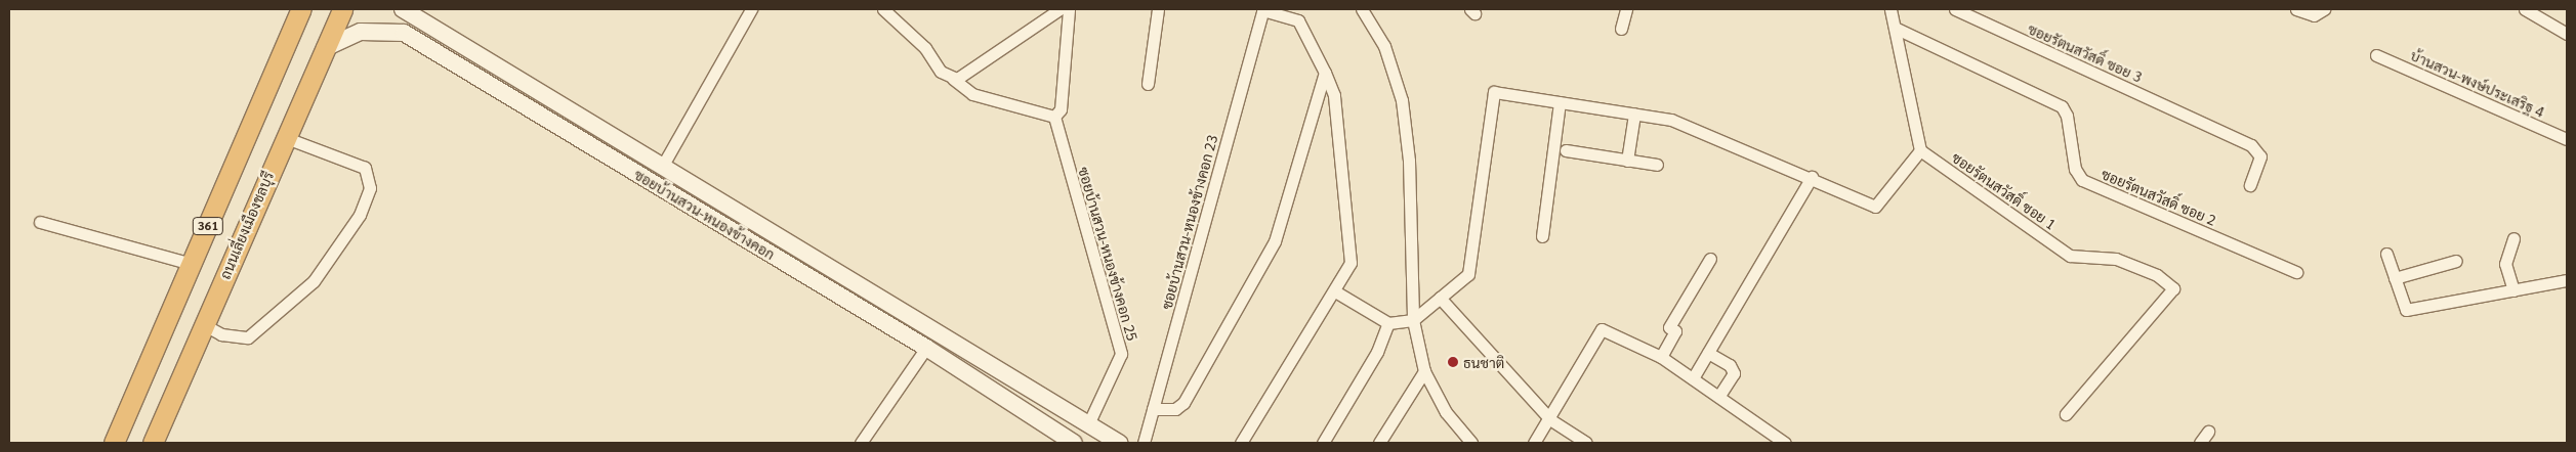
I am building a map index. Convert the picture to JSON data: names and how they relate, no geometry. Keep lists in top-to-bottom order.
{
  "streets": {
    "highway": ["ถนนเลี่ยงเมืองชลบุรี", "361"],
    "main road": ["ซอยบ้านสวน-หนองข้างคอก"],
    "street": [
      "ซอยรัตนสวัสดิ์ ซอย 3",
      "บ้านสวน-พงษ์ประเสริฐ 4",
      "ซอยรัตนสวัสดิ์ ซอย 1",
      "ซอยรัตนสวัสดิ์ ซอย 2",
      "ซอยบ้านสวน-หนองข้างคอก 23",
      "ซอยบ้านสวน-หนองข้างคอก 25"
    ]
  },
  "crossings": [
    ["ซอยบ้านสวน-หนองข้างคอก", "ถนนเลี่ยงเมืองชลบุรี"],
    ["ซอยบ้านสวน-หนองข้างคอก", "ซอยบ้านสวน-หนองข้างคอก 25"]
  ],
  "places": ["ธนชาติ"]
}
